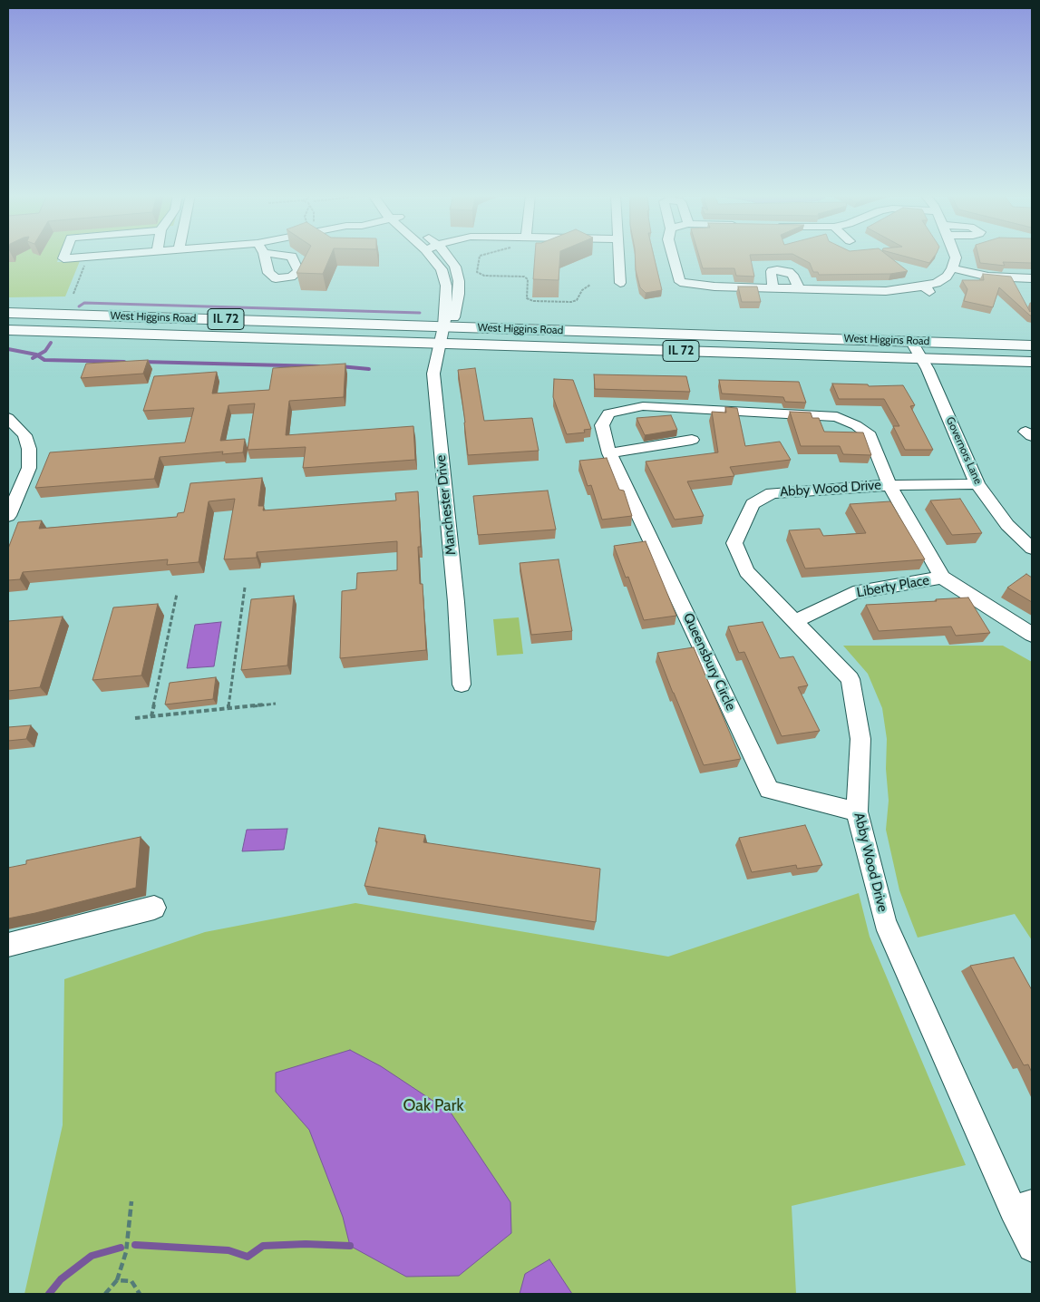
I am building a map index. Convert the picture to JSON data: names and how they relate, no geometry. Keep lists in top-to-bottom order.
{
  "streets": {
    "main road": ["West Higgins Road", "IL 72"],
    "street": [
      "Governors Lane",
      "Abby Wood Drive",
      "Manchester Drive",
      "Liberty Place",
      "Queensbury Circle"
    ]
  },
  "crossings": [
    ["West Higgins Road", "Governors Lane"],
    ["West Higgins Road", "Manchester Drive"],
    ["Governors Lane", "Abby Wood Drive"],
    ["Abby Wood Drive", "Liberty Place"],
    ["Abby Wood Drive", "Queensbury Circle"],
    ["Liberty Place", "Queensbury Circle"]
  ],
  "parks": ["Oak Park"]
}
